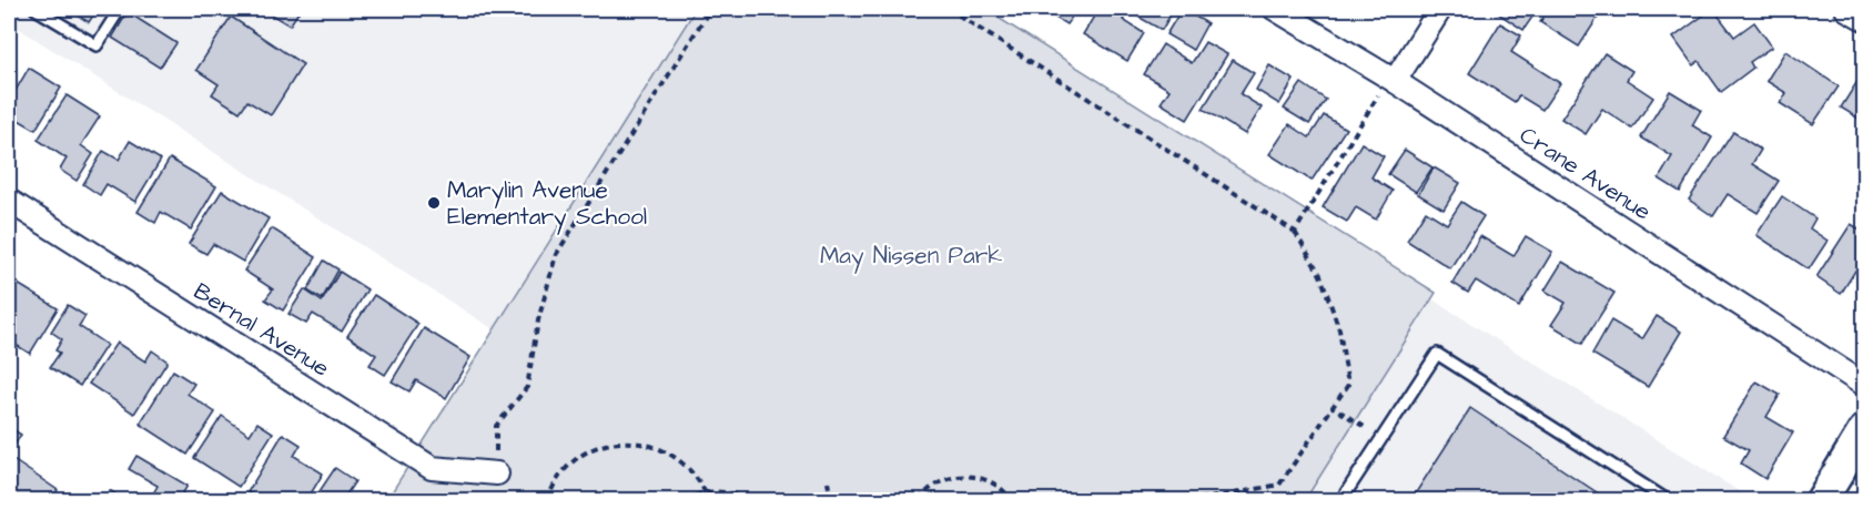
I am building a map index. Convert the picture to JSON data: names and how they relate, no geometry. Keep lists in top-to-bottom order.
{
  "streets": {
    "street": ["Crane Avenue", "Bernal Avenue"]
  },
  "parks": ["May Nissen Park"],
  "places": ["Marylin Avenue Elementary School"]
}
